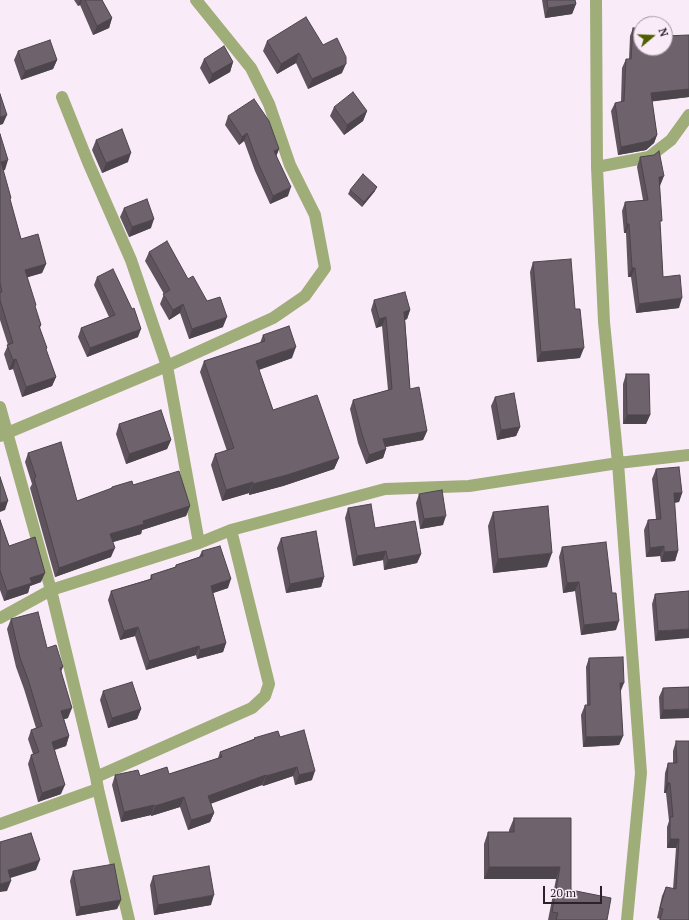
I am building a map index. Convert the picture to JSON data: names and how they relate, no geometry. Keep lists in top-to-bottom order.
{
  "scale_bar": "20 m",
  "north": "right"
}
